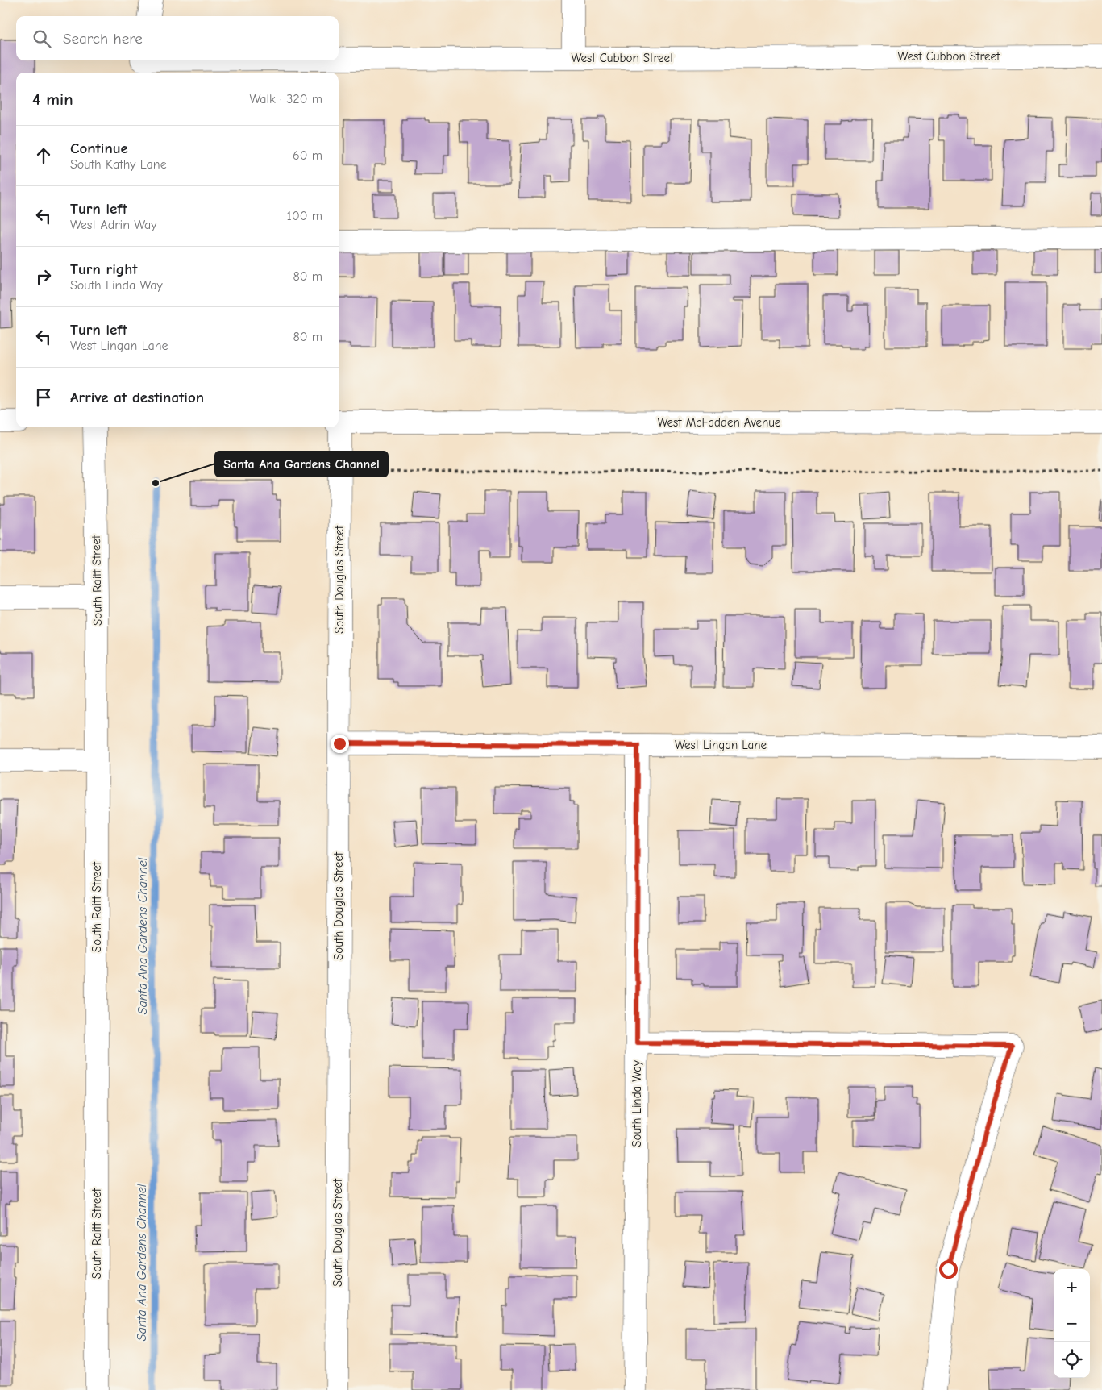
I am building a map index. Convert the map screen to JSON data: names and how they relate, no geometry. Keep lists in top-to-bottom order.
{
  "streets": {
    "street": [
      "West Cubbon Street",
      "West McFadden Avenue",
      "South Douglas Street",
      "South Raitt Street",
      "West Lingan Lane",
      "South Linda Way"
    ]
  },
  "crossings": [
    ["South Douglas Street", "West Lingan Lane"],
    ["West Lingan Lane", "South Linda Way"]
  ],
  "water": ["Santa Ana Gardens Channel"],
  "places": ["Santa Ana Gardens Channel"],
  "page": {
    "search": "Search here",
    "heading": ["4 min", "Walk · 320 m"],
    "list": [
      ["Continue", "South Kathy Lane", "60 m"],
      ["Turn left", "West Adrin Way", "100 m"],
      ["Turn right", "South Linda Way", "80 m"],
      ["Turn left", "West Lingan Lane", "80 m"],
      "Arrive at destination"
    ],
    "map_buttons": ["+", "−"]
  }
}
